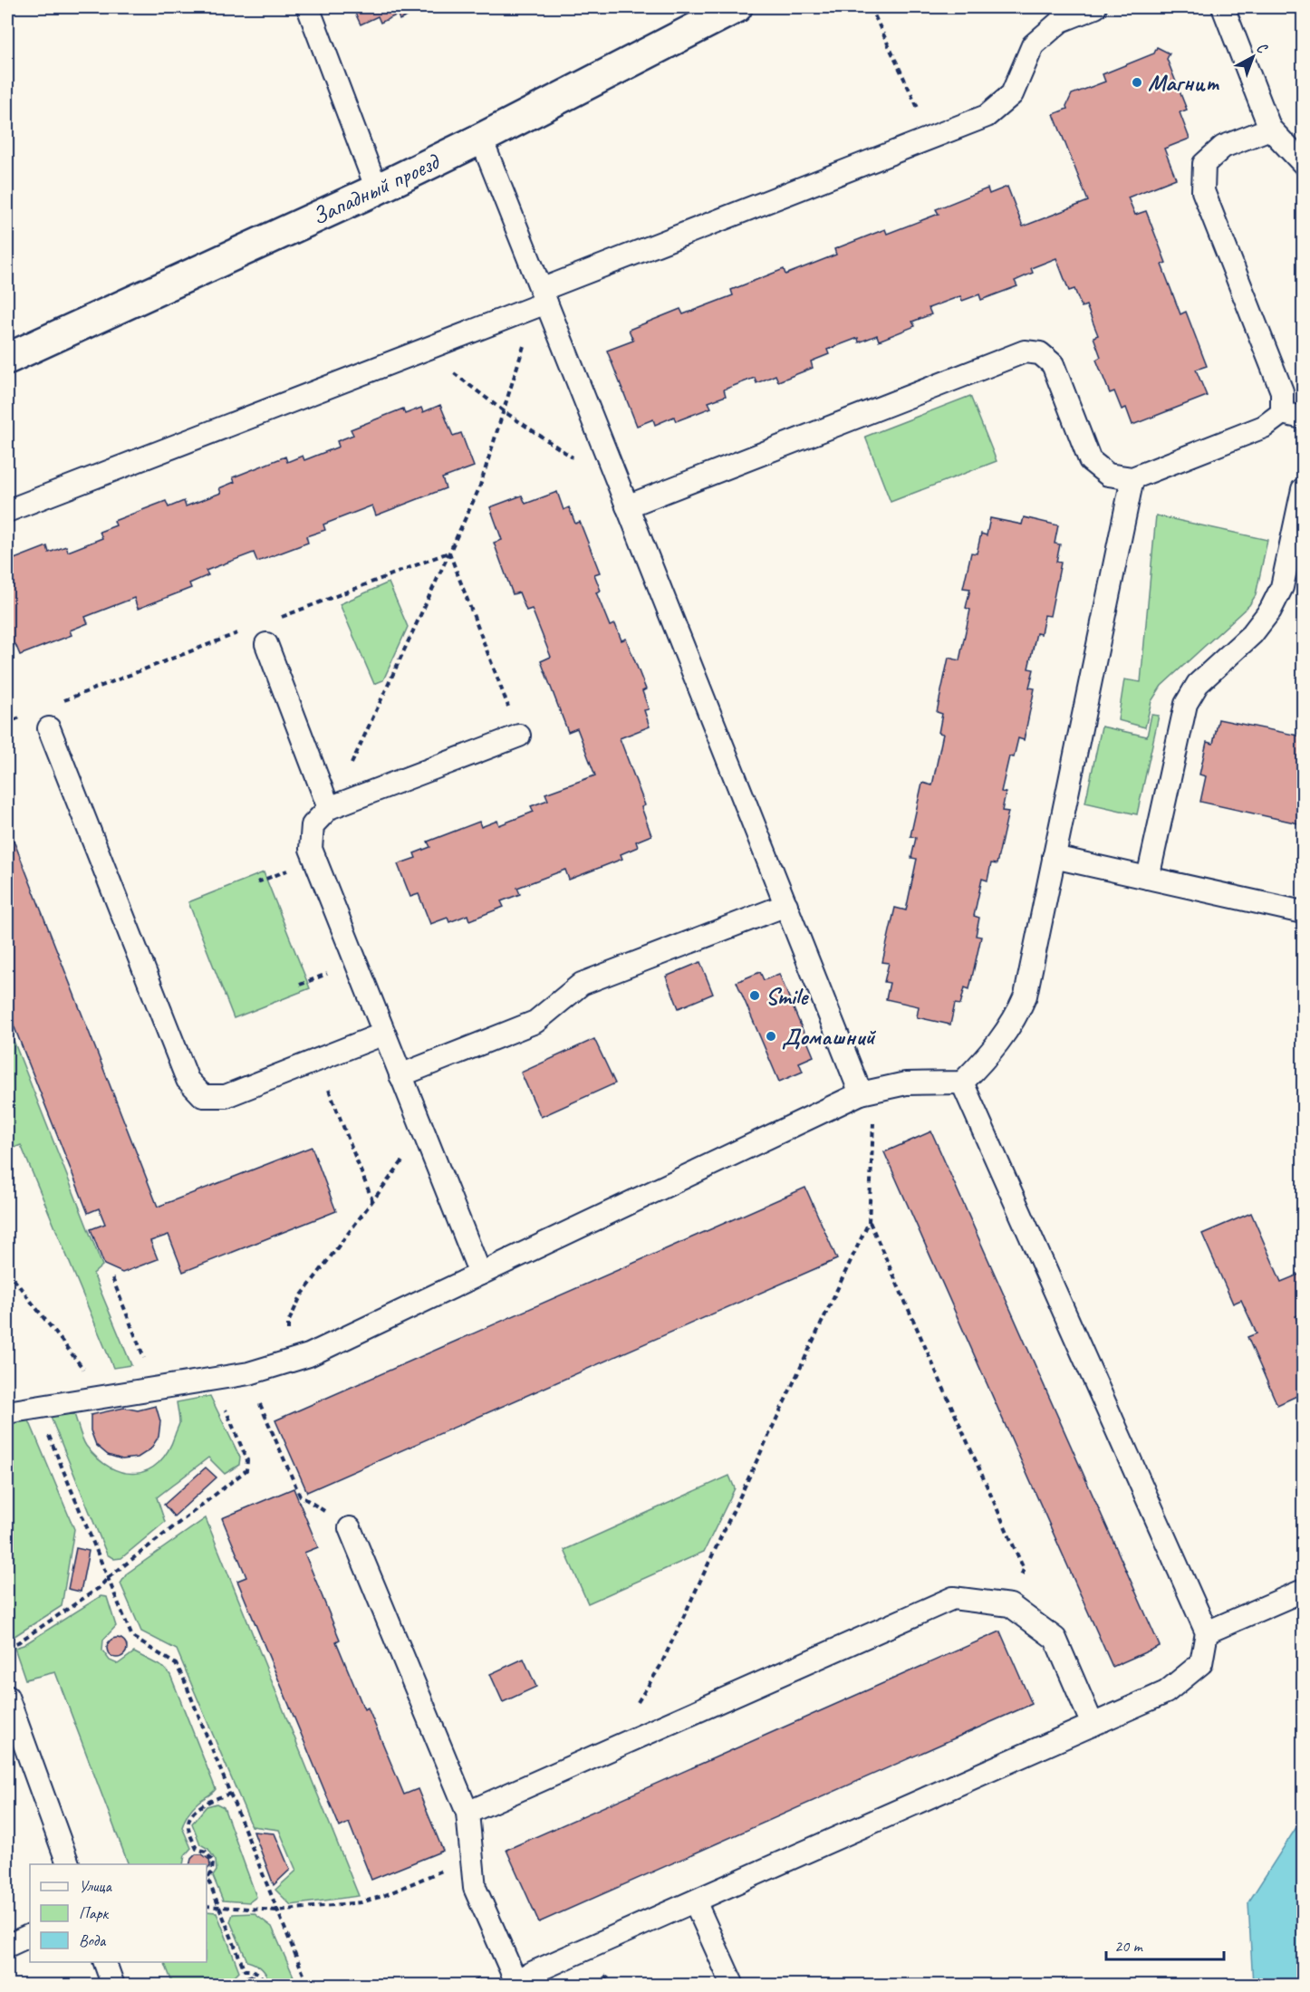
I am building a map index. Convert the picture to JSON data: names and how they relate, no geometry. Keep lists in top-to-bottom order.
{
  "streets": {
    "street": ["Западный проезд"]
  },
  "places": ["Магнит", "Smile", "Домашний"],
  "legend": ["Улица", "Парк", "Вода"],
  "scale_bar": "20 m",
  "north": "top right"
}
